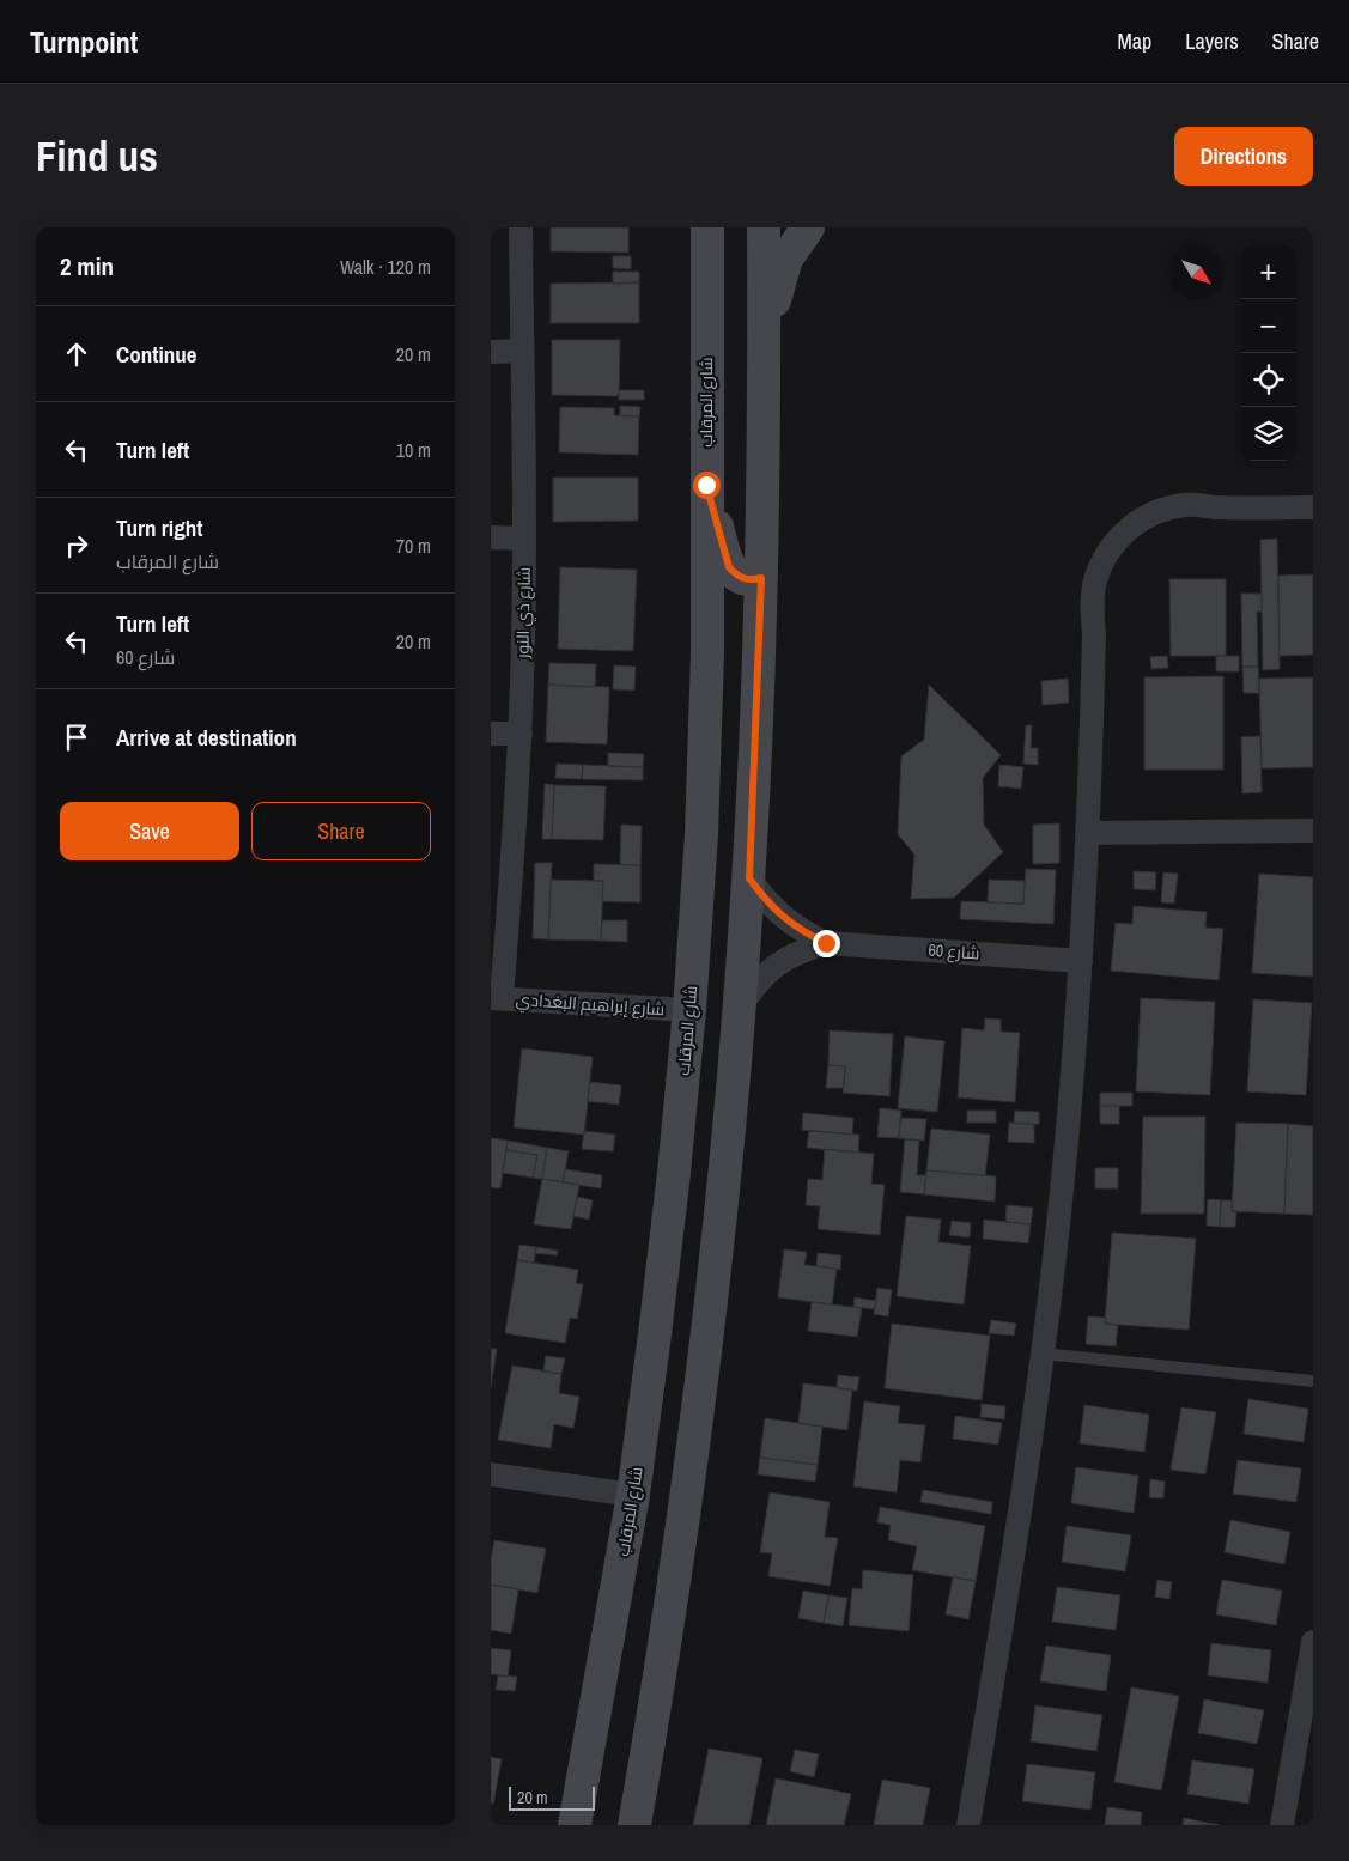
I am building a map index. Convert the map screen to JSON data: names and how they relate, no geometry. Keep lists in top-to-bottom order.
{
  "streets": {
    "main road": ["شارع المرقاب"],
    "street": ["شارع ذي النور", "شارع 60", "شارع إبراهيم البغدادي"]
  },
  "crossings": [
    ["شارع المرقاب", "شارع إبراهيم البغدادي"],
    ["شارع ذي النور", "شارع إبراهيم البغدادي"]
  ],
  "scale_bar": "20 m",
  "north": "bottom right",
  "page": {
    "header": "Turnpoint",
    "nav": ["Map", "Layers", "Share"],
    "buttons": [
      "Directions",
      ["Save", "Share"]
    ],
    "title": "Find us",
    "heading": ["2 min", "Walk · 120 m"],
    "map_buttons": ["+", "−"],
    "list": [
      ["Continue", "20 m"],
      ["Turn left", "10 m"],
      ["Turn right", "شارع المرقاب", "70 m"],
      ["Turn left", "شارع 60", "20 m"],
      "Arrive at destination"
    ],
    "scale": "20 m"
  }
}
